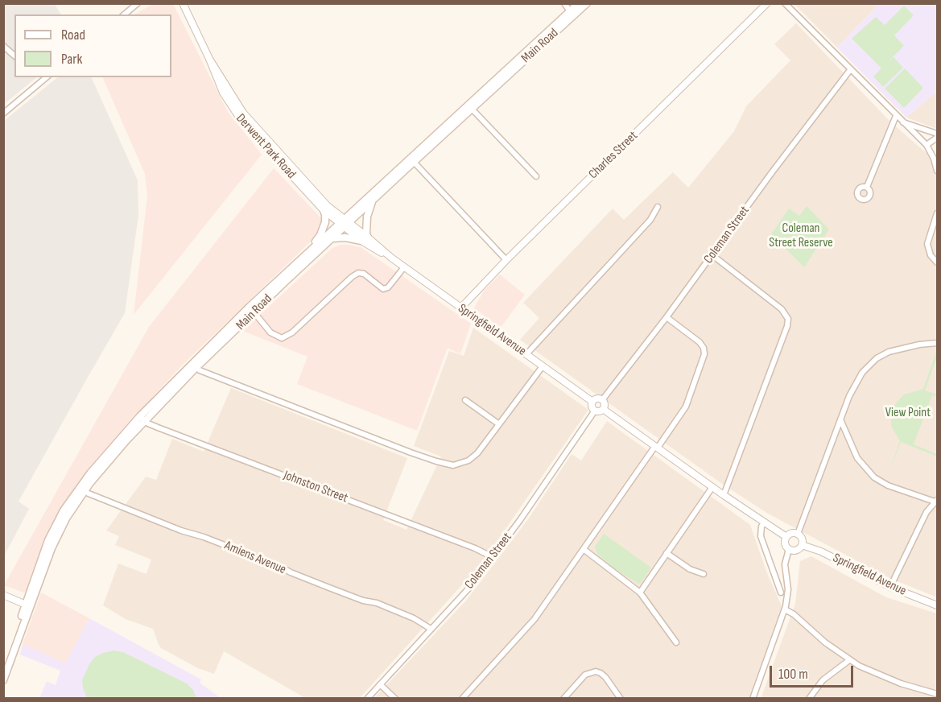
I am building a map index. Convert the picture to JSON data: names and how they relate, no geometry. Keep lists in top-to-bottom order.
{
  "streets": {
    "main road": ["Main Road"],
    "street": [
      "Derwent Park Road",
      "Charles Street",
      "Coleman Street",
      "Springfield Avenue",
      "Johnston Street",
      "Amiens Avenue"
    ]
  },
  "crossings": [
    ["Main Road", "Derwent Park Road"],
    ["Main Road", "Springfield Avenue"],
    ["Main Road", "Johnston Street"],
    ["Main Road", "Amiens Avenue"],
    ["Derwent Park Road", "Springfield Avenue"],
    ["Charles Street", "Springfield Avenue"],
    ["Coleman Street", "Springfield Avenue"],
    ["Coleman Street", "Johnston Street"],
    ["Coleman Street", "Amiens Avenue"]
  ],
  "parks": ["Coleman Street Reserve", "View Point"],
  "legend": ["Road", "Park"],
  "scale_bar": "100 m"
}
